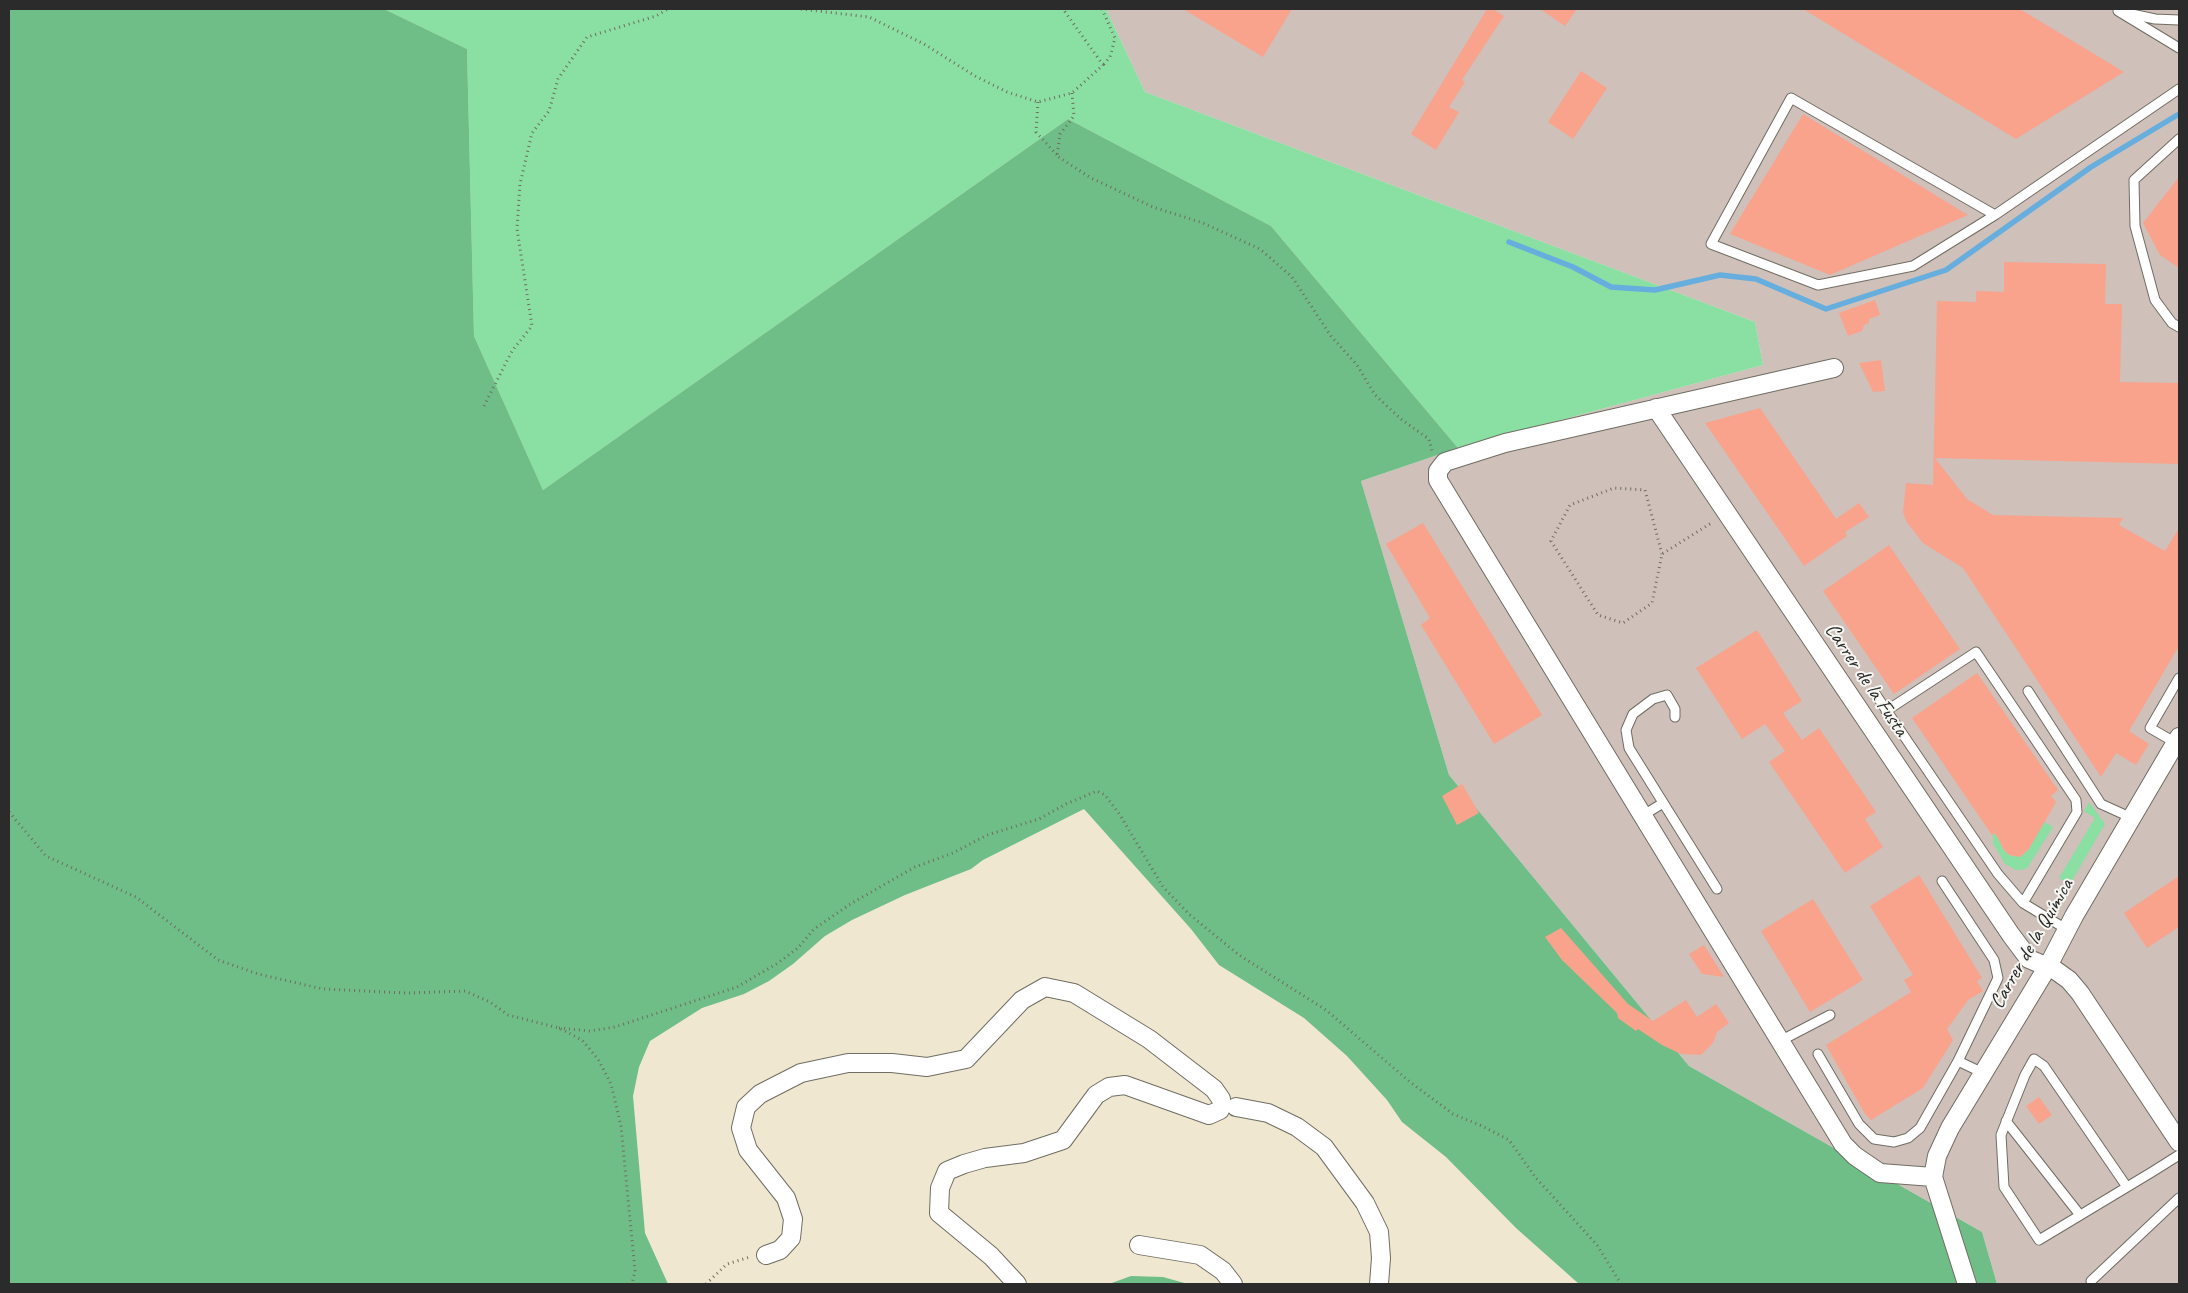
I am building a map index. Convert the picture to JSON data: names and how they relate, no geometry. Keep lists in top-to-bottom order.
{
  "streets": {
    "street": ["Carrer de la Fusta", "Carrer de la Química"]
  },
  "crossings": [
    ["Carrer de la Fusta", "Carrer de la Química"]
  ]
}
